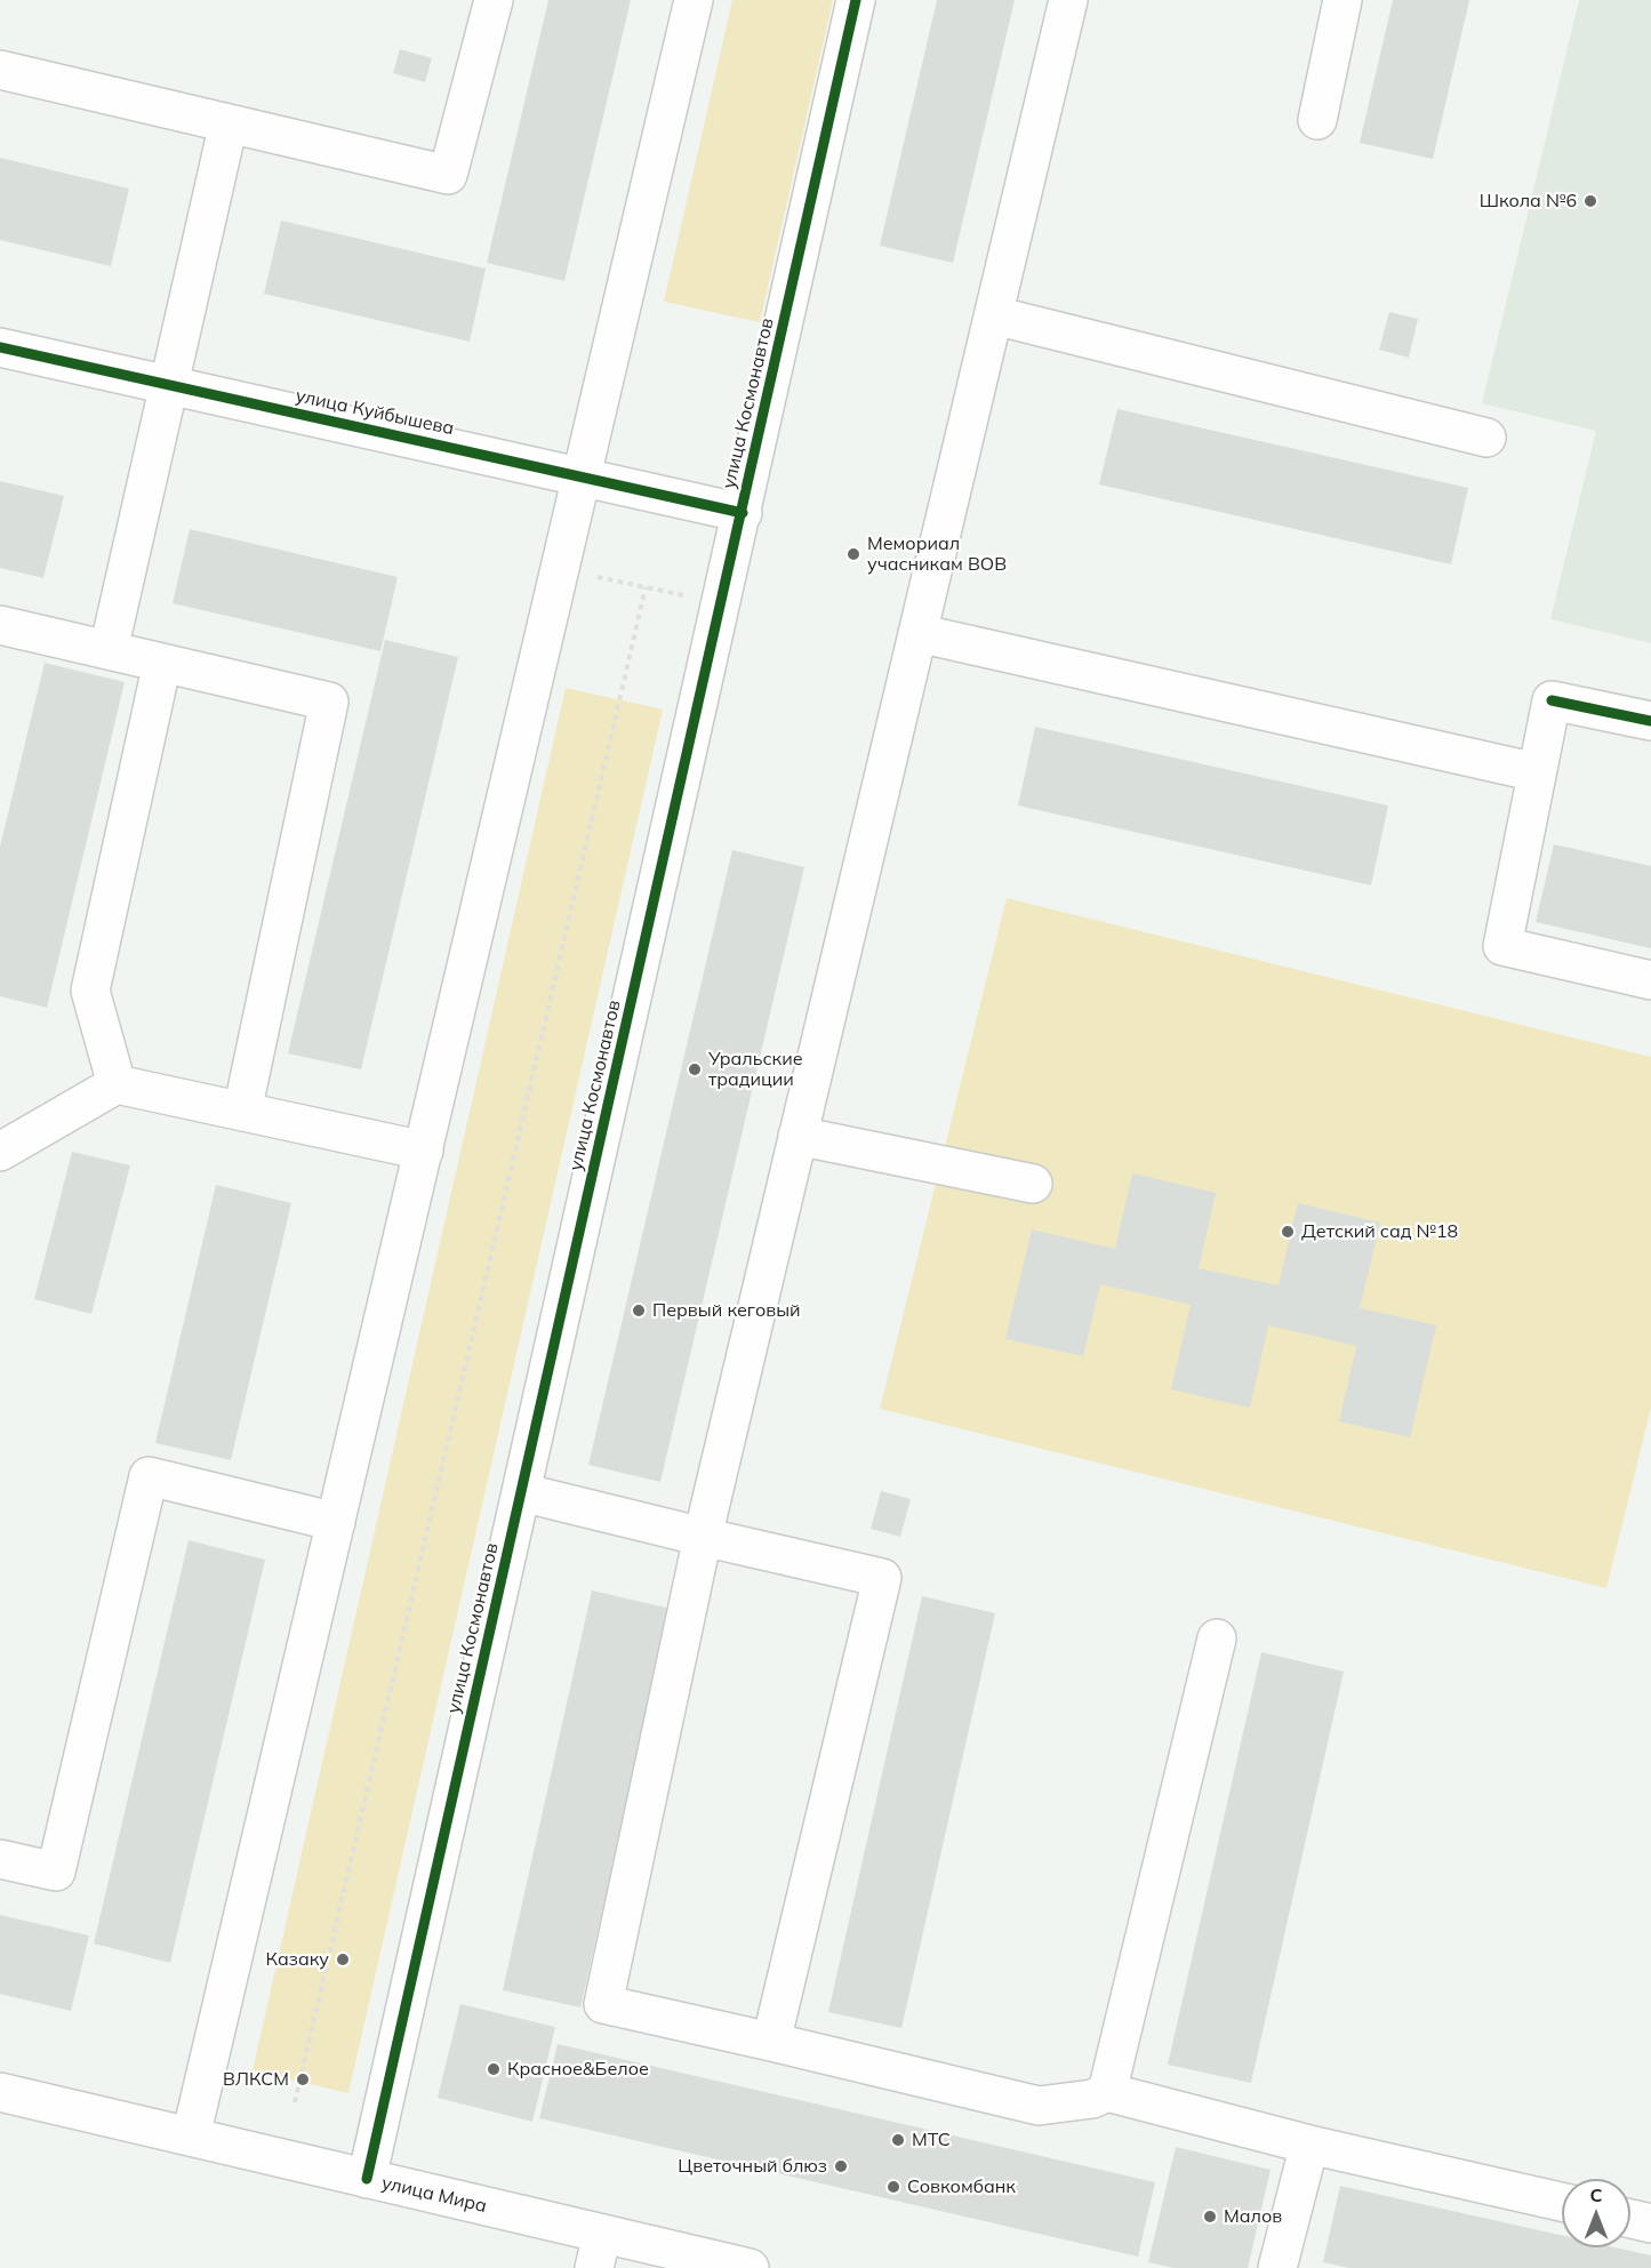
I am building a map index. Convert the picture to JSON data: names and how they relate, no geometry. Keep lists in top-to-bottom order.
{
  "streets": {
    "street": ["улица Космонавтов", "улица Куйбышева", "улица Мира"]
  },
  "crossings": [
    ["улица Космонавтов", "улица Куйбышева"],
    ["улица Космонавтов", "улица Мира"]
  ],
  "places": [
    "Школа №6",
    "Мемориал учасникам ВОВ",
    "Уральские традиции",
    "Детский сад №18",
    "Первый кеговый",
    "Казаку",
    "Красное&Белое",
    "ВЛКСМ",
    "МТС",
    "Цветочный блюз",
    "Совкомбанк",
    "Малов"
  ],
  "north": "top"
}
